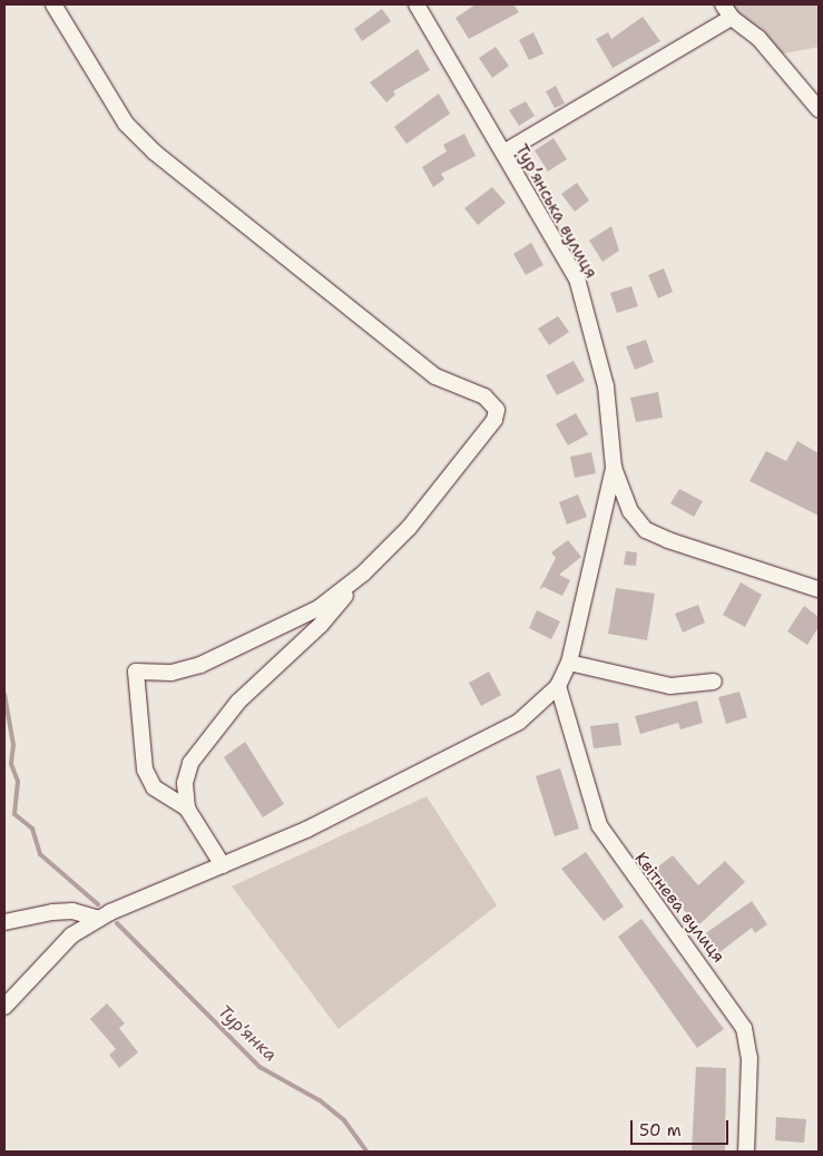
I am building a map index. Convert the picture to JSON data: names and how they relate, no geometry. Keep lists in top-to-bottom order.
{
  "streets": {
    "street": ["Турʼянська вулиця", "Квітнева вулиця"]
  },
  "water": ["Тур'янка"],
  "scale_bar": "50 m"
}
